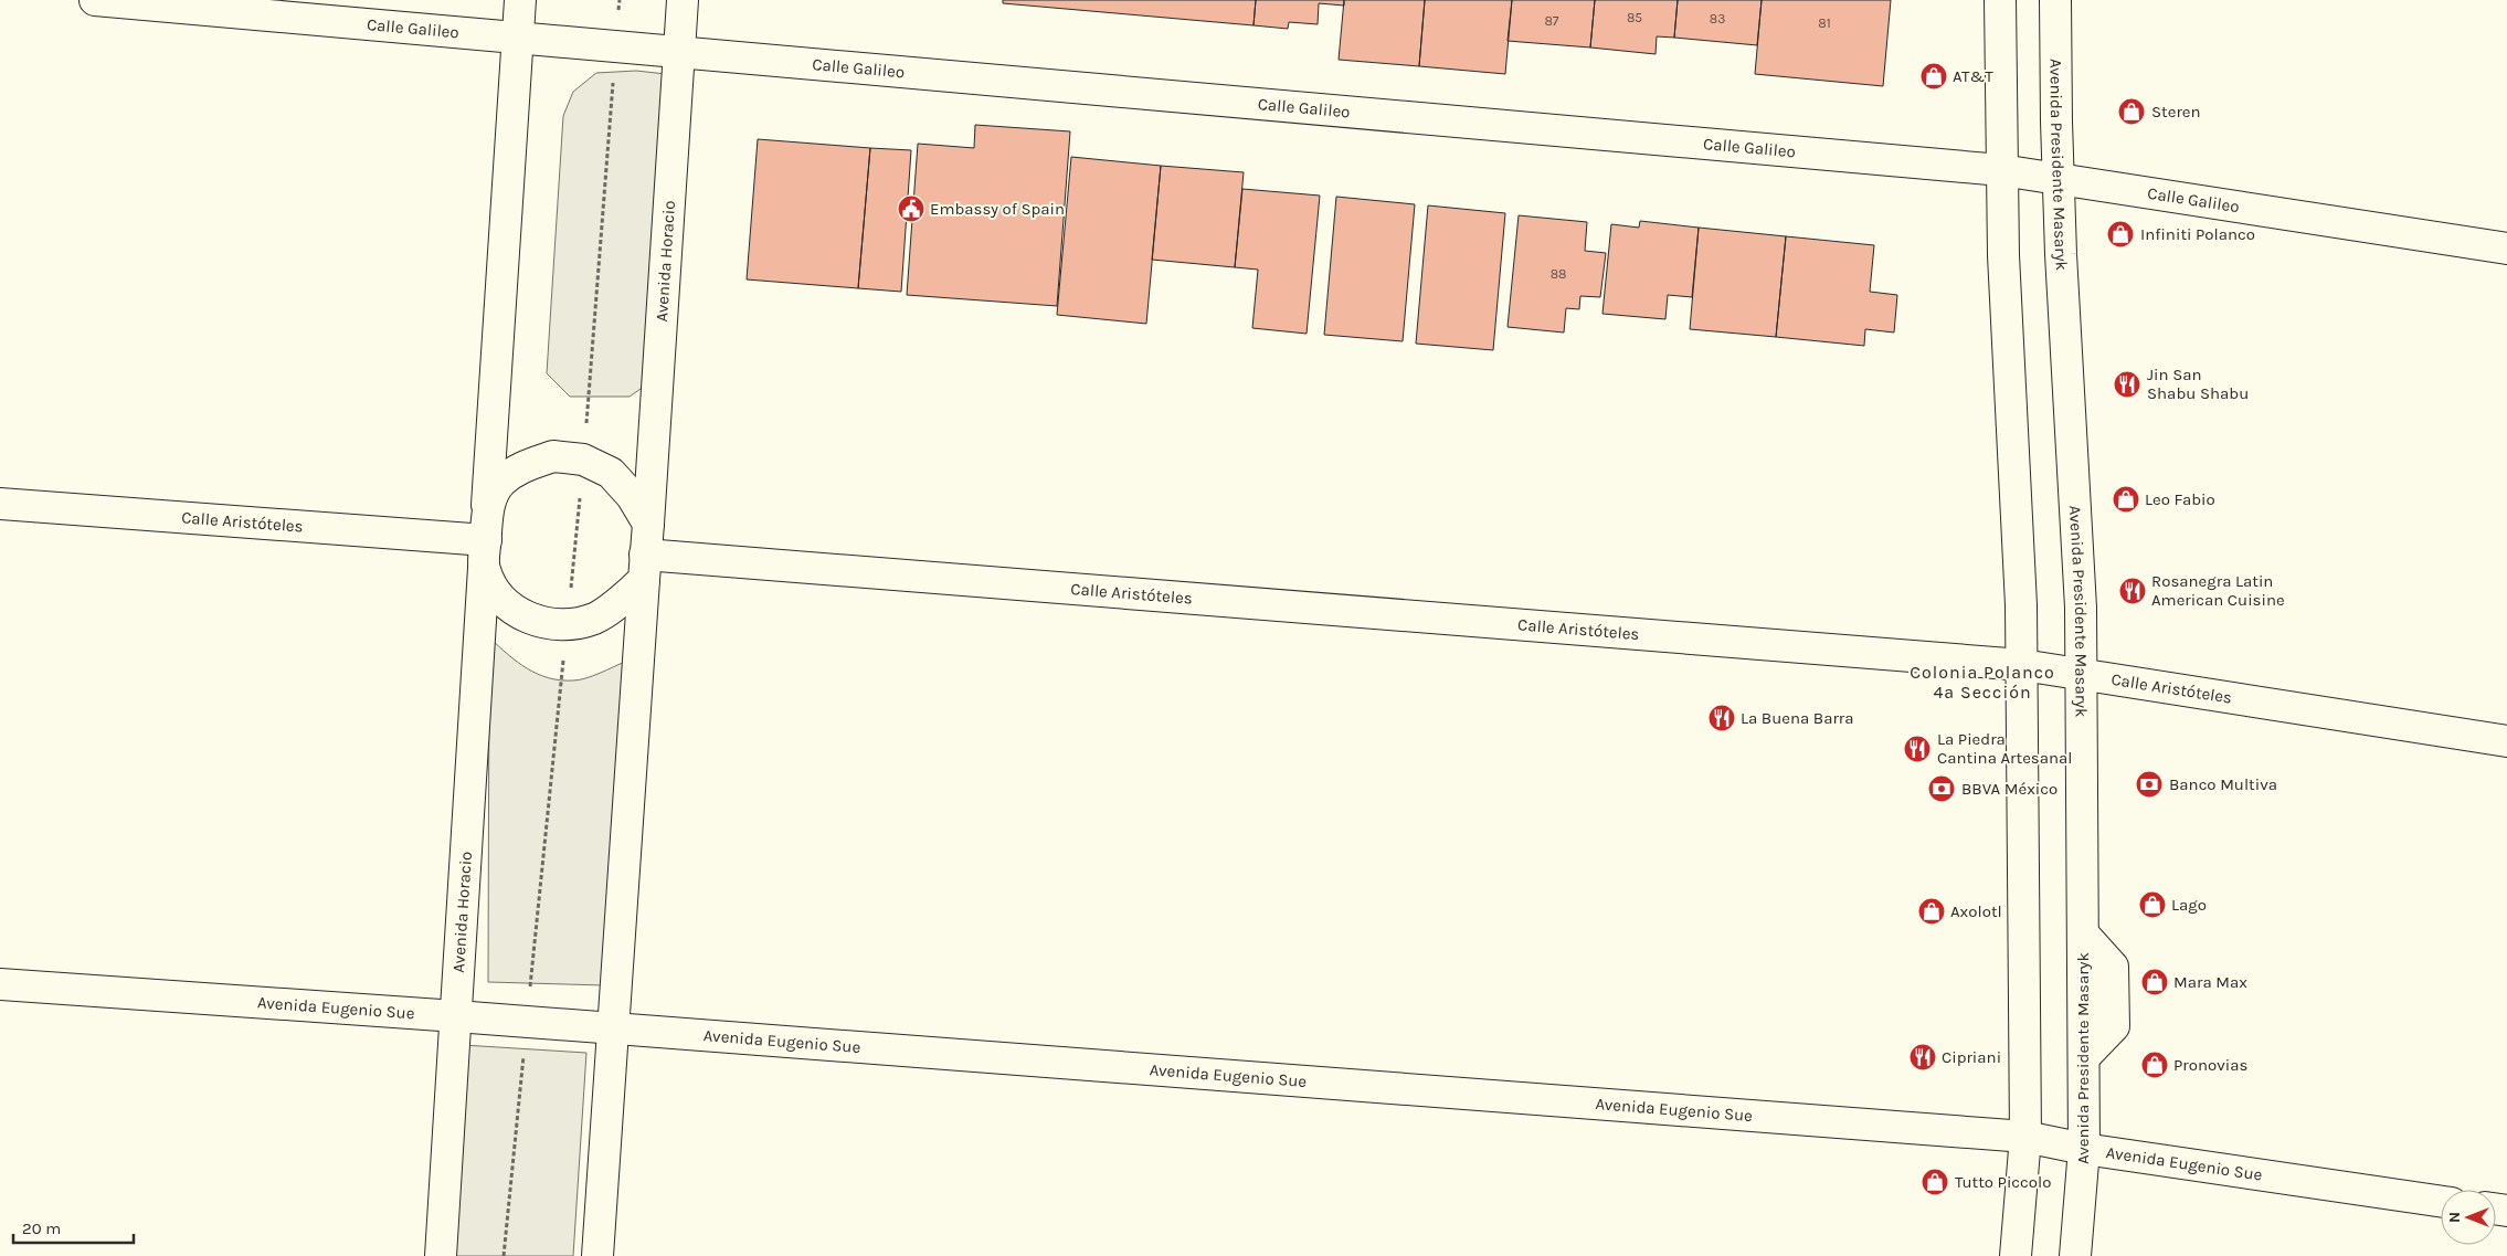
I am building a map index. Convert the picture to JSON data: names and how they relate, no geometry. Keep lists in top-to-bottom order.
{
  "streets": {
    "street": [
      "Calle Galileo",
      "Avenida Presidente Masaryk",
      "Avenida Horacio",
      "Calle Aristóteles",
      "Avenida Eugenio Sue"
    ]
  },
  "crossings": [
    ["Calle Galileo", "Avenida Presidente Masaryk"],
    ["Calle Galileo", "Avenida Horacio"],
    ["Avenida Presidente Masaryk", "Calle Aristóteles"],
    ["Avenida Presidente Masaryk", "Avenida Eugenio Sue"],
    ["Avenida Horacio", "Calle Aristóteles"],
    ["Avenida Horacio", "Avenida Eugenio Sue"]
  ],
  "districts": ["Colonia Polanco 4ª Sección"],
  "places": {
    "shop": [
      "AT&T",
      "Steren",
      "Infiniti Polanco",
      "Leo Fabio",
      "Lago",
      "Axolotl",
      "Mara Max",
      "Pronovias",
      "Tutto Piccolo"
    ],
    "public building": ["Embassy of Spain"],
    "restaurant": [
      "Jin San Shabu Shabu",
      "Rosanegra Latin American Cuisine",
      "La Buena Barra",
      "La Piedra Cantina Artesanal",
      "Cipriani"
    ],
    "bank": ["Banco Multiva", "BBVA México"]
  },
  "house_numbers": [
    "85",
    "83",
    "87",
    "81",
    "88"
  ],
  "scale_bar": "20 m",
  "north": "left"
}
